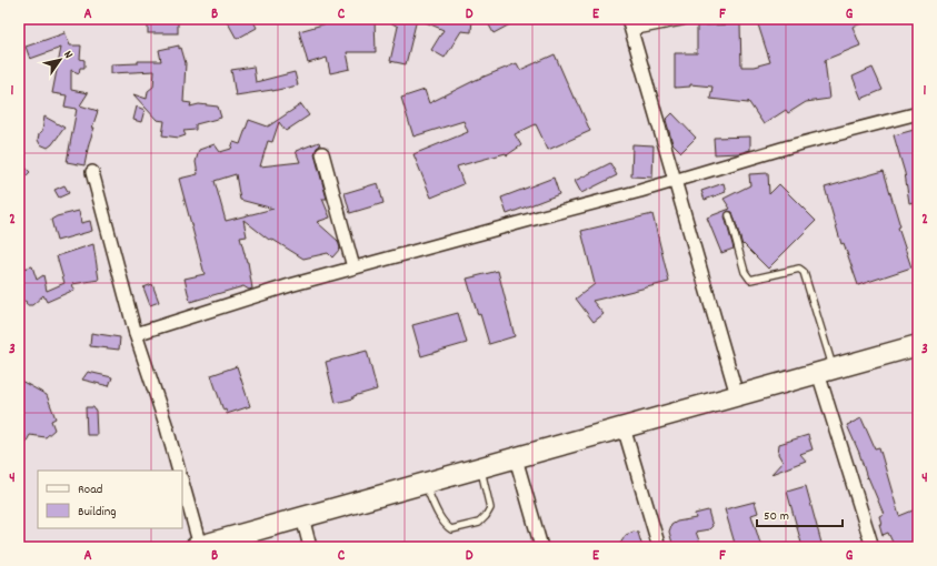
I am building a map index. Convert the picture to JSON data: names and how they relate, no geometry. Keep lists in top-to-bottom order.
{
  "legend": ["Road", "Building"],
  "scale_bar": "50 m",
  "north": "top right",
  "grid": {
    "columns": [
      "A",
      "B",
      "C",
      "D",
      "E",
      "F",
      "G"
    ],
    "rows": [
      "1",
      "2",
      "3",
      "4"
    ]
  }
}
